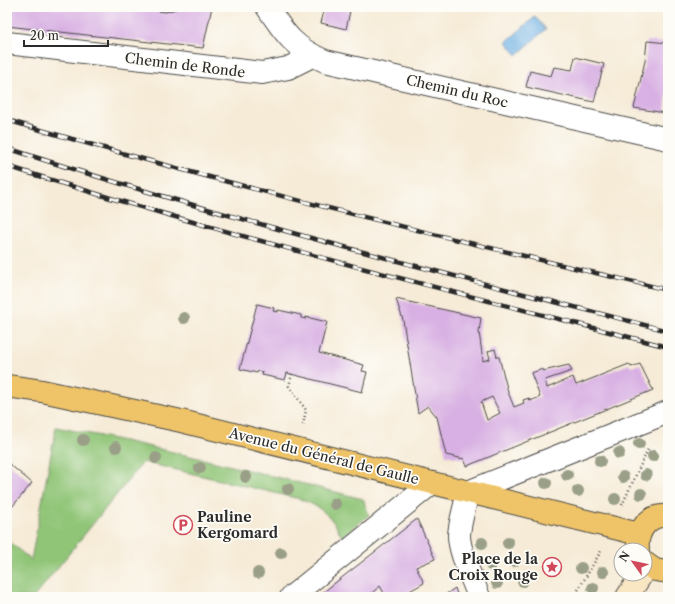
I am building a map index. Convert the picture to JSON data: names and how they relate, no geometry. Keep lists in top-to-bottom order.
{
  "streets": {
    "main road": ["Avenue du Général de Gaulle"],
    "street": ["Chemin de Ronde", "Chemin du Roc"]
  },
  "crossings": [
    ["Chemin de Ronde", "Chemin du Roc"]
  ],
  "places": {
    "parking": ["Pauline Kergomard"],
    "place": ["Place de la Croix Rouge"]
  },
  "scale_bar": "20 m",
  "north": "top left"
}
